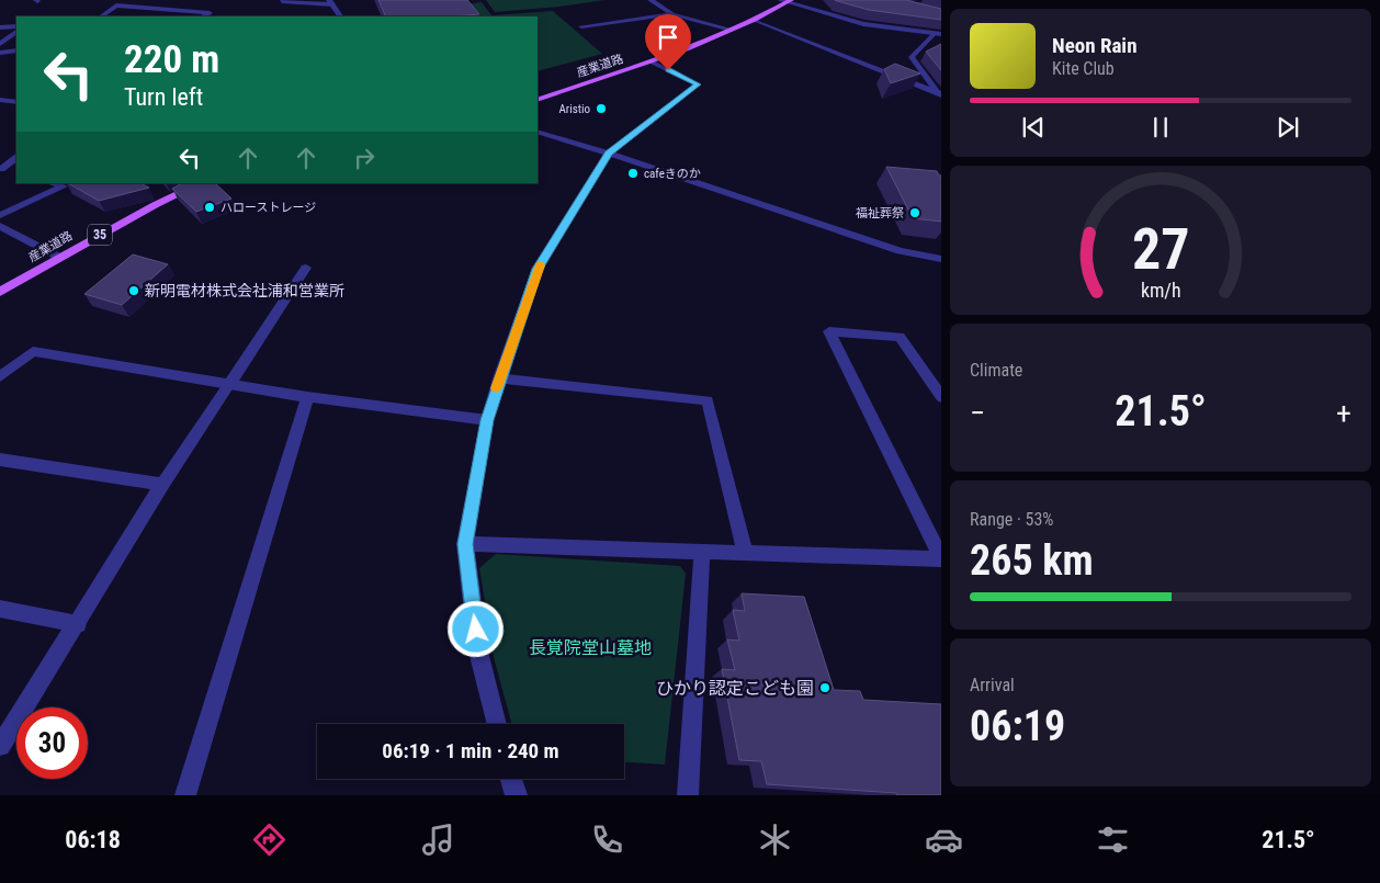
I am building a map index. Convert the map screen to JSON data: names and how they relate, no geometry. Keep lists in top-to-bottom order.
{
  "streets": {
    "main road": ["産業道路", "35"]
  },
  "parks": ["長覚院堂山墓地"],
  "places": [
    "Aristio",
    "cafeきのか",
    "ハローストレージ",
    "福祉葬祭",
    "新明電材株式会社浦和営業所",
    "ひかり認定こども園"
  ],
  "page": {
    "turn": ["220 m", "Turn left"],
    "song": ["Neon Rain", "Kite Club"],
    "tile": [
      "Climate",
      ["Range · 53%", "265 km"],
      ["Arrival", "06:19"]
    ],
    "heat": ["−", "21.5°", "+"],
    "limit": "30",
    "trip": "06:19 · 1 min · 240 m",
    "tabs": ["06:18", "21.5°"],
    "gauge": ["27", "km/h"]
  }
}
